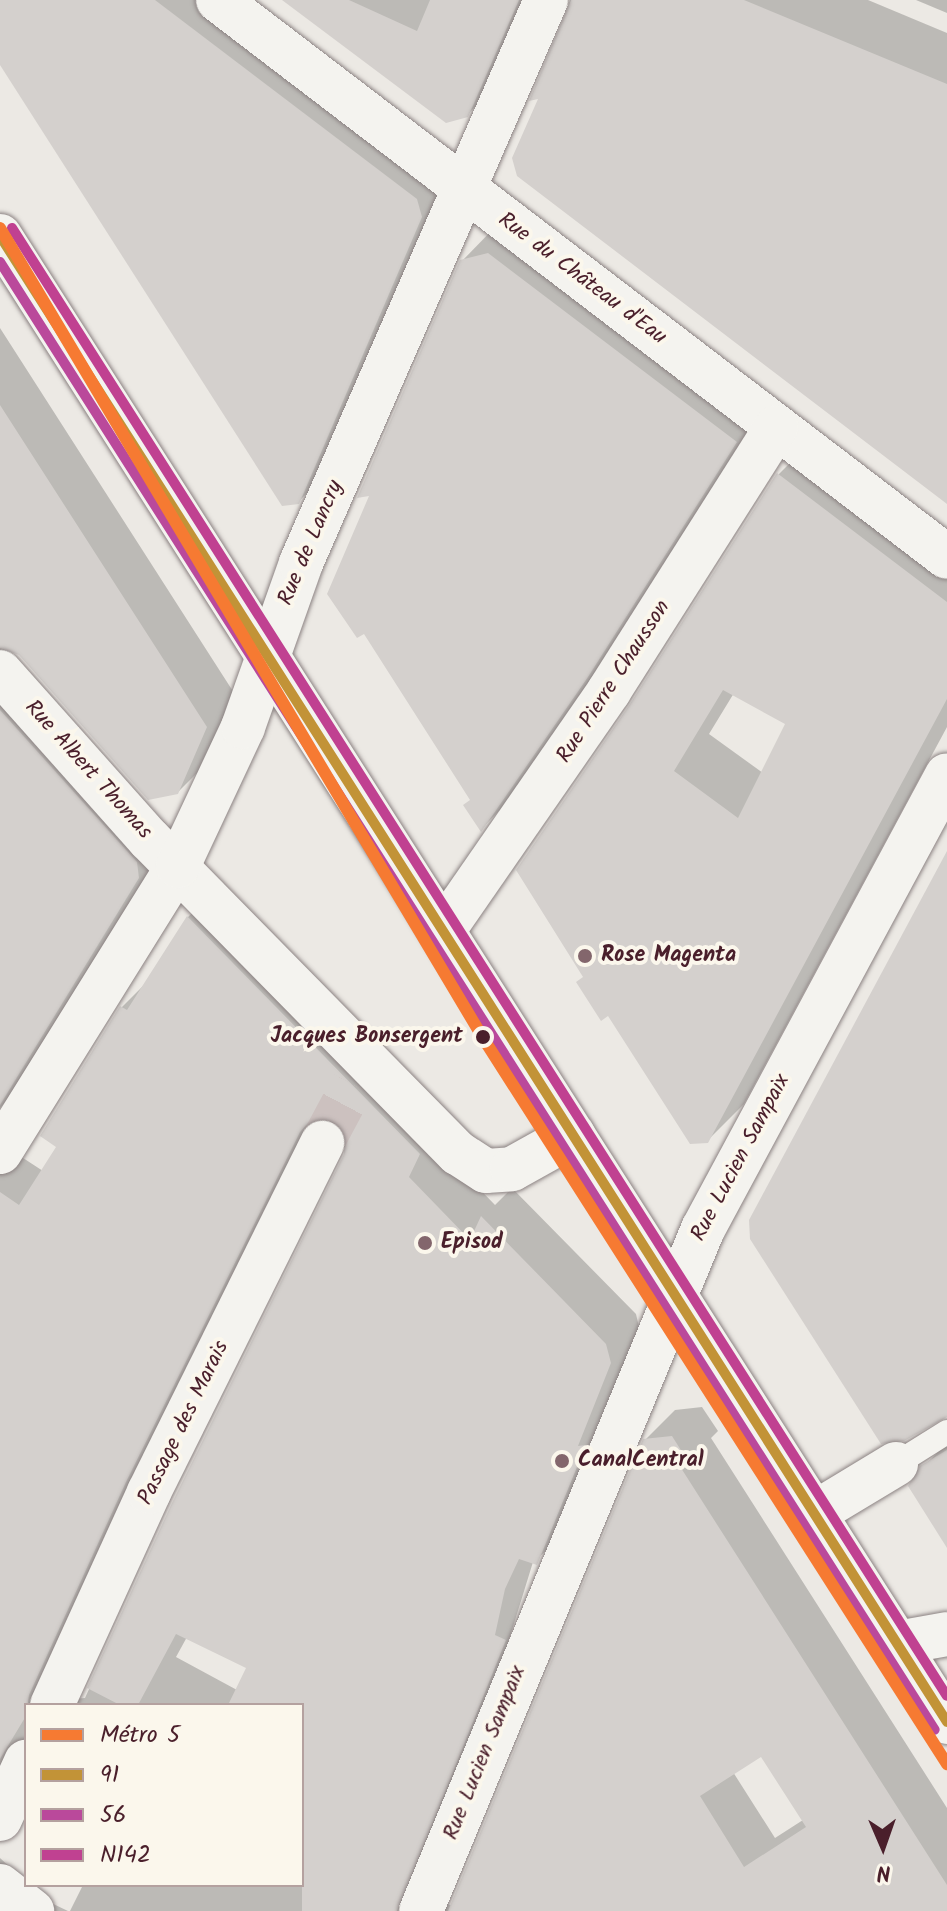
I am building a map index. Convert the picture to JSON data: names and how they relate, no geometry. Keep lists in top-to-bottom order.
{
  "streets": {
    "street": [
      "Rue du Château d'Eau",
      "Rue de Lancry",
      "Rue Pierre Chausson",
      "Rue Albert Thomas",
      "Rue Lucien Sampaix",
      "Passage des Marais"
    ]
  },
  "crossings": [
    ["Rue du Château d'Eau", "Rue de Lancry"],
    ["Rue du Château d'Eau", "Rue Pierre Chausson"],
    ["Rue de Lancry", "Rue Albert Thomas"]
  ],
  "places": [
    "Rose Magenta",
    "Jacques Bonsergent",
    "Episod",
    "CanalCentral"
  ],
  "lines": [
    "metro line 5",
    "transit line N142",
    "transit line 91",
    "transit line 56"
  ],
  "legend": [
    "Métro 5",
    "91",
    "56",
    "N142"
  ],
  "north": "bottom"
}
